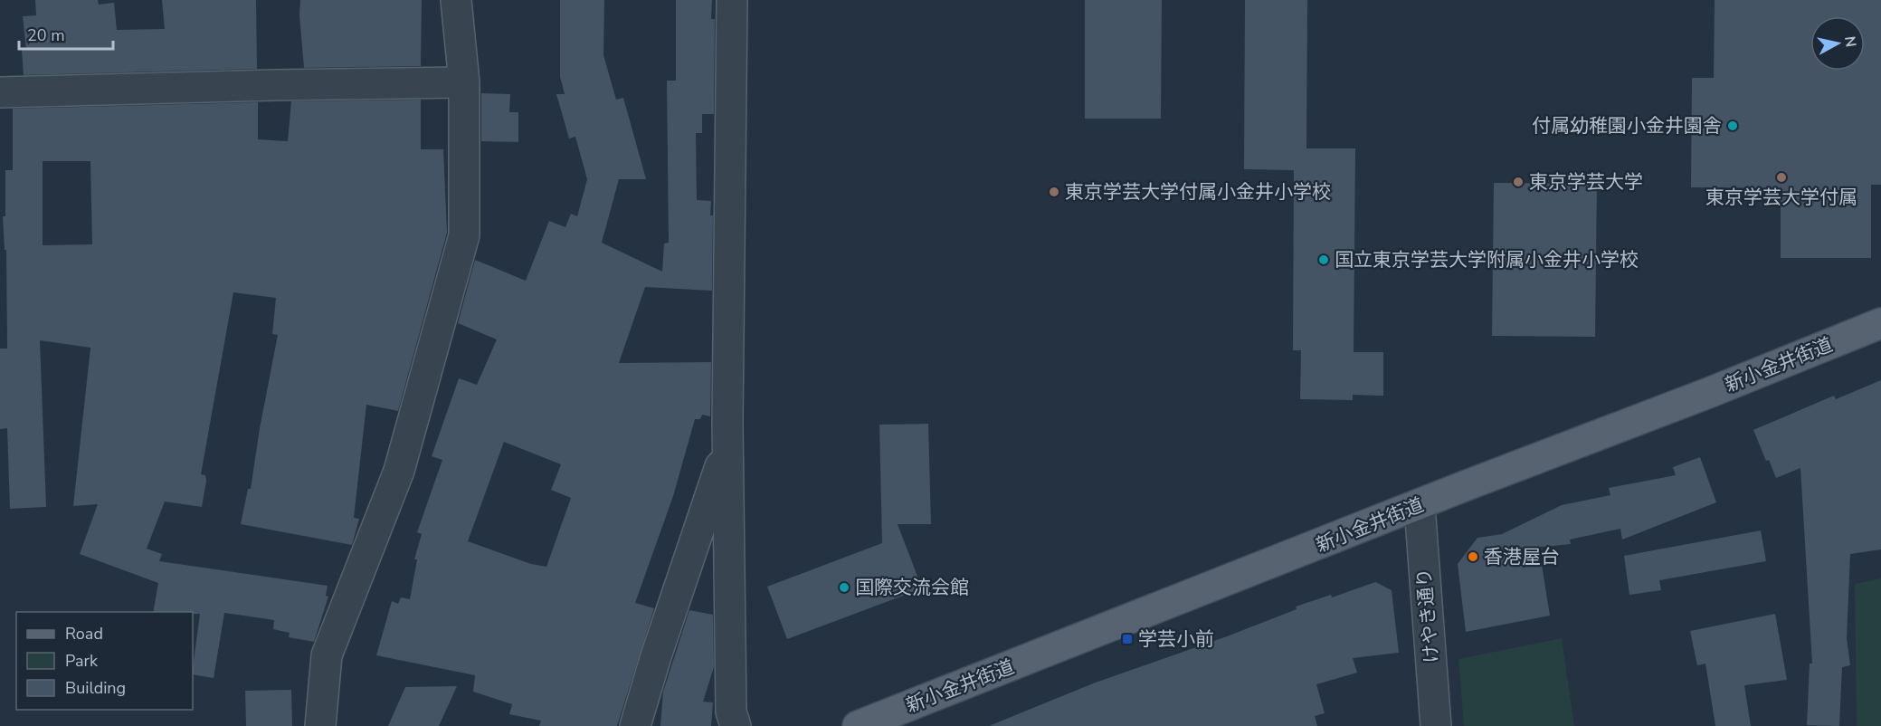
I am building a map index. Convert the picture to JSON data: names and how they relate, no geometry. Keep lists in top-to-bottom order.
{
  "streets": {
    "main road": ["新小金井街道"],
    "street": ["けやき通り"]
  },
  "crossings": [
    ["新小金井街道", "けやき通り"]
  ],
  "places": {
    "other": [
      "付属幼稚園小金井園舎",
      "東京学芸大学付属",
      "東京学芸大学",
      "東京学芸大学付属小金井小学校",
      "国立東京学芸大学附属小金井小学校",
      "香港屋台",
      "国際交流会館"
    ],
    "transit": ["学芸小前"]
  },
  "legend": ["Road", "Park", "Building"],
  "scale_bar": "20 m",
  "north": "right"
}
